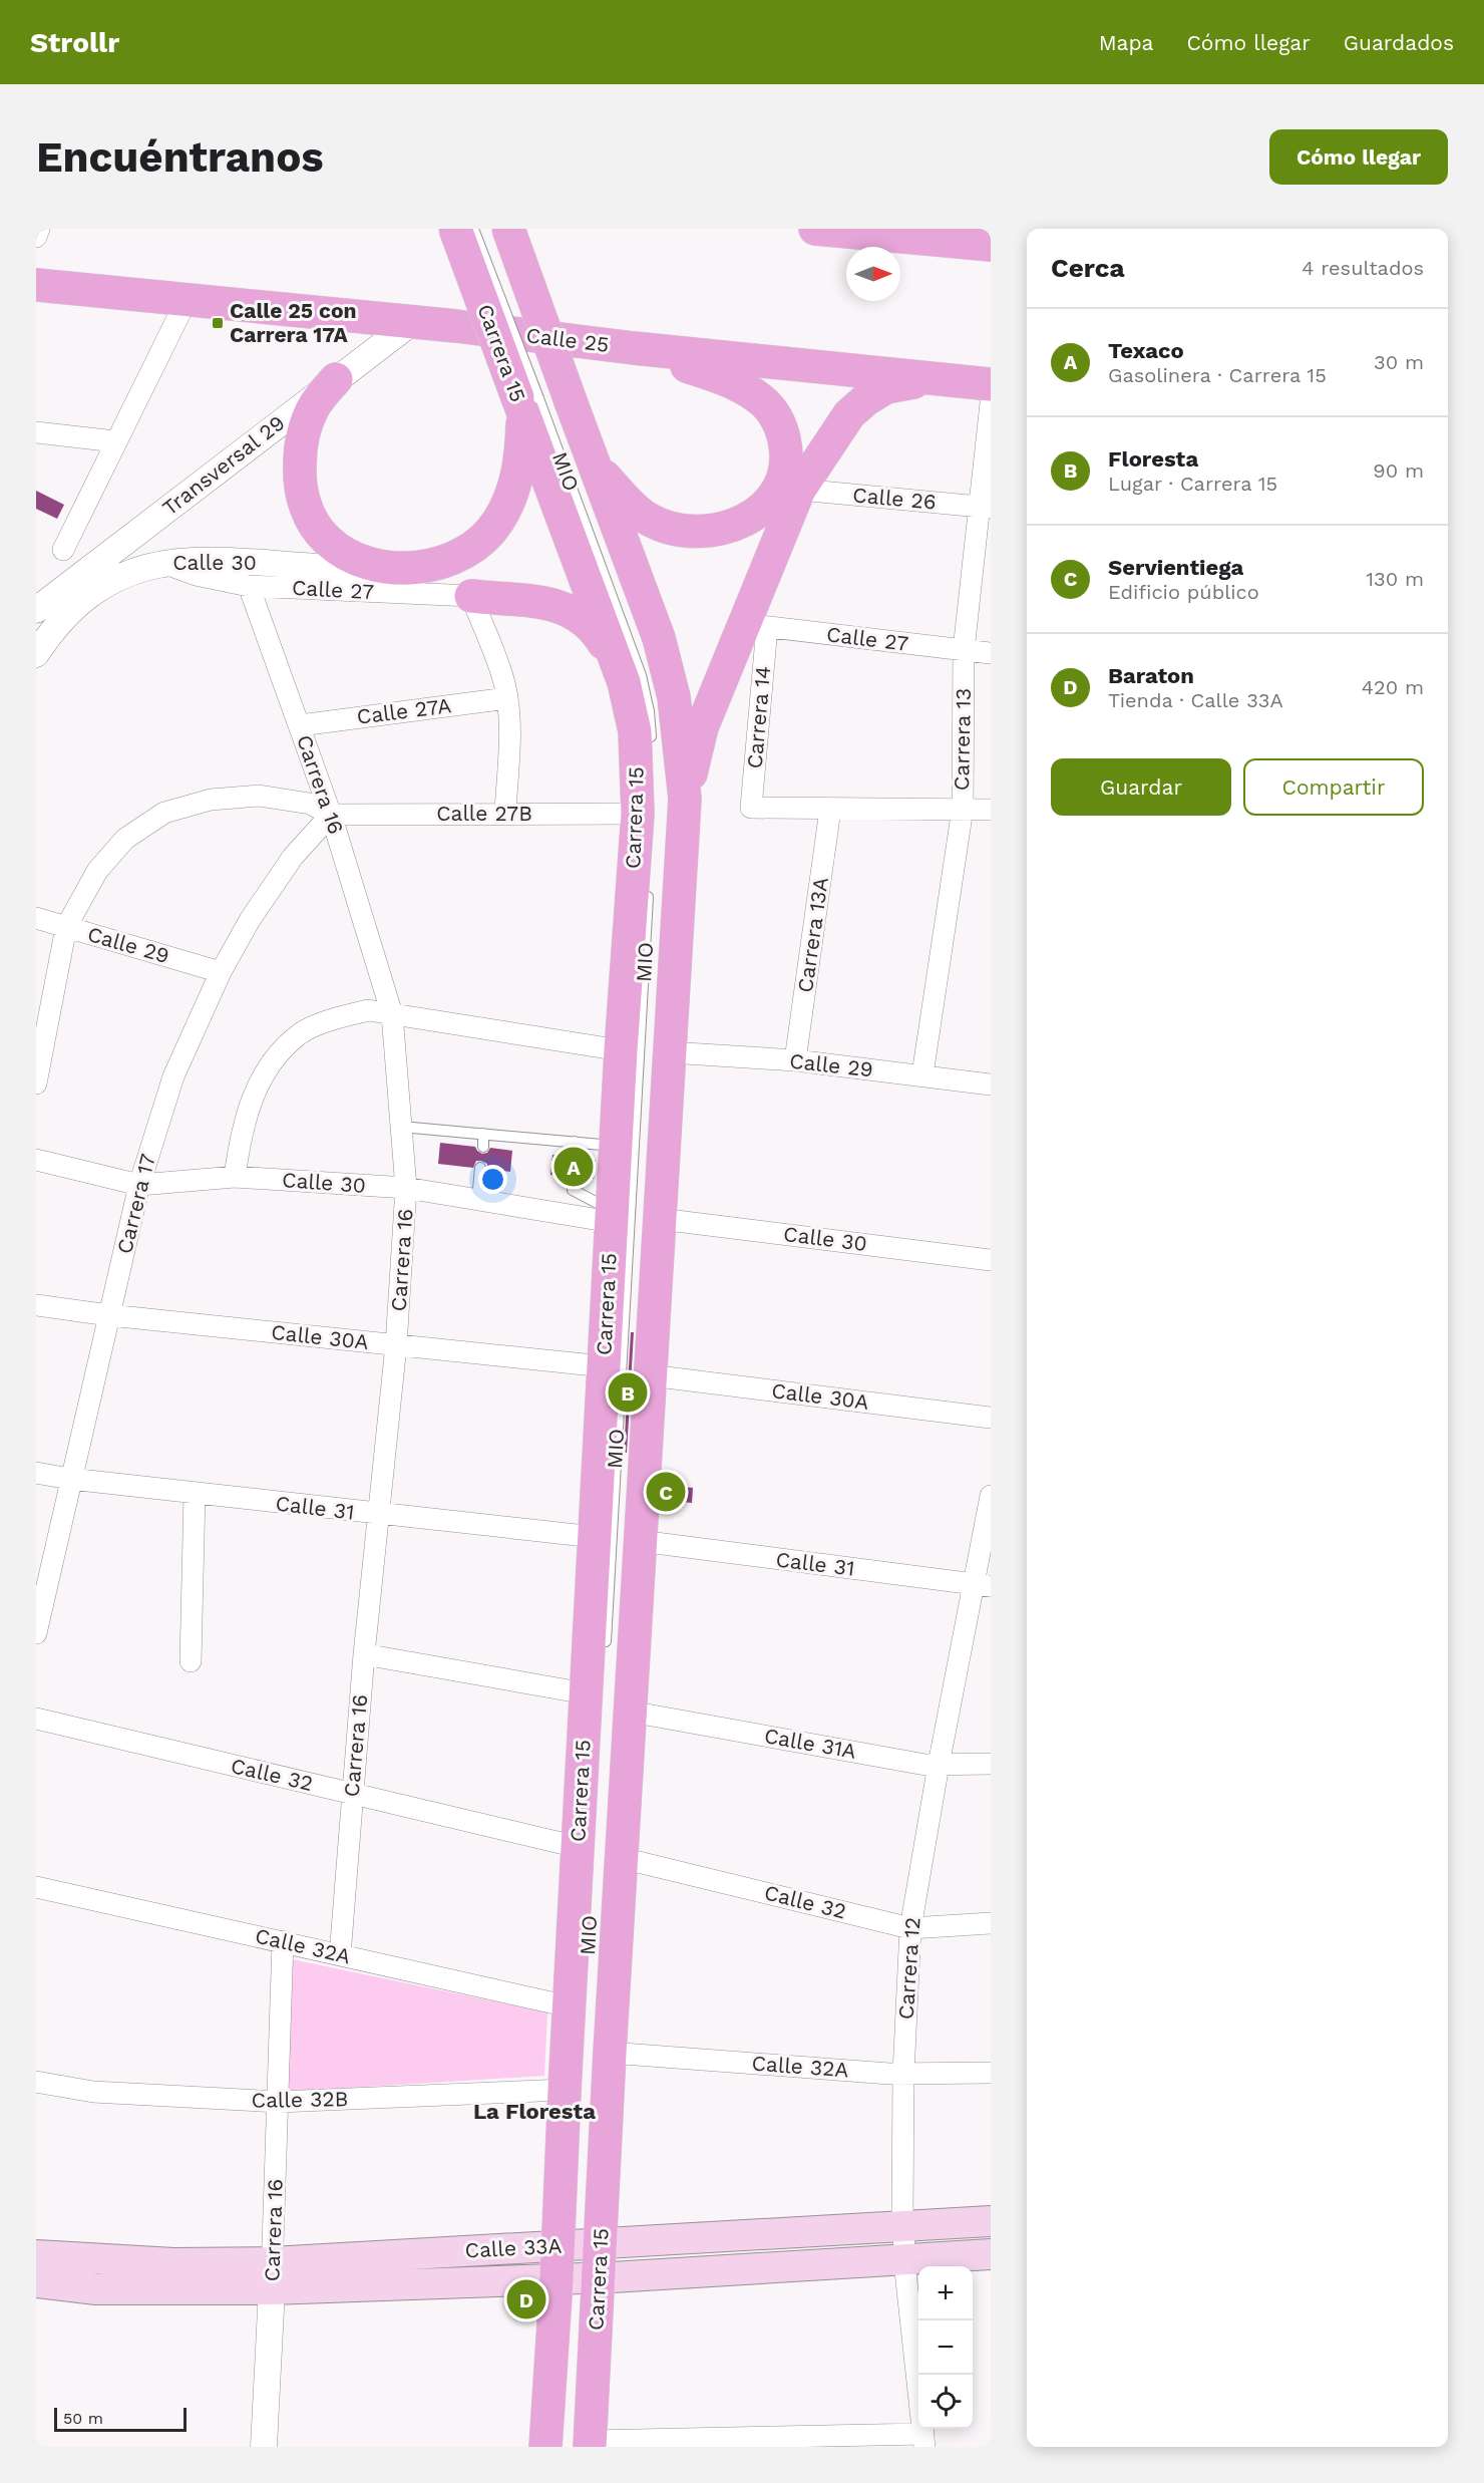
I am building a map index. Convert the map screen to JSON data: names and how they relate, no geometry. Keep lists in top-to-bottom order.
{
  "streets": {
    "main road": ["Calle 25", "Carrera 15", "Calle 33A"],
    "street": [
      "Transversal 29",
      "Calle 26",
      "Calle 30",
      "Calle 27",
      "Calle 27A",
      "Carrera 14",
      "Carrera 13",
      "Carrera 16",
      "Calle 27B",
      "Carrera 13A",
      "Calle 29",
      "Carrera 17",
      "Calle 30A",
      "Calle 31",
      "Calle 31A",
      "Calle 32",
      "Calle 32A",
      "Carrera 12",
      "Calle 32B"
    ],
    "lane": ["MIO"]
  },
  "crossings": [
    ["Calle 25", "Transversal 29"],
    ["Carrera 15", "MIO"],
    ["Carrera 15", "Calle 30"],
    ["Carrera 15", "Calle 27B"],
    ["Carrera 15", "Calle 29"],
    ["Carrera 15", "Calle 30A"],
    ["Carrera 15", "Calle 31"],
    ["Carrera 15", "Calle 31A"],
    ["Carrera 15", "Calle 32"],
    ["Carrera 15", "Calle 32A"],
    ["Carrera 15", "Calle 32B"],
    ["Carrera 15", "Calle 33A"],
    ["MIO", "Calle 33A"],
    ["Calle 26", "Carrera 13"],
    ["Calle 30", "Calle 27"],
    ["Calle 30", "Carrera 16"],
    ["Calle 30", "Carrera 17"],
    ["Calle 27", "Carrera 14"],
    ["Calle 27", "Carrera 13"],
    ["Calle 27", "Carrera 16"],
    ["Calle 27A", "Carrera 16"],
    ["Carrera 14", "Carrera 13A"],
    ["Carrera 13", "Calle 29"],
    ["Carrera 16", "Calle 27B"],
    ["Carrera 16", "Carrera 17"],
    ["Carrera 16", "Calle 30A"],
    ["Carrera 16", "Calle 31"],
    ["Carrera 16", "Calle 32"],
    ["Carrera 16", "Calle 32A"],
    ["Carrera 16", "Calle 32B"],
    ["Carrera 16", "Calle 33A"],
    ["Calle 27B", "Carrera 17"],
    ["Carrera 13A", "Calle 29"],
    ["Calle 29", "Carrera 17"],
    ["Carrera 17", "Calle 30A"],
    ["Carrera 17", "Calle 31"],
    ["Calle 31", "Carrera 12"],
    ["Calle 31A", "Carrera 12"],
    ["Calle 32", "Carrera 12"],
    ["Calle 32A", "Carrera 12"],
    ["Carrera 12", "Calle 33A"]
  ],
  "districts": ["La Floresta"],
  "places": {
    "transit": ["Calle 25 con Carrera 17A"]
  },
  "scale_bar": "50 m",
  "north": "right",
  "page": {
    "header": "Strollr",
    "nav": ["Mapa", "Cómo llegar", "Guardados"],
    "buttons": [
      "Cómo llegar",
      ["Guardar", "Compartir"]
    ],
    "title": "Encuéntranos",
    "heading": ["Cerca", "4 resultados"],
    "list": [
      {
        "mark": "A",
        "name": "Texaco",
        "note": "Gasolinera · Carrera 15",
        "value": "30 m"
      },
      {
        "mark": "B",
        "name": "Floresta",
        "note": "Lugar · Carrera 15",
        "value": "90 m"
      },
      {
        "mark": "C",
        "name": "Servientiega",
        "note": "Edificio público",
        "value": "130 m"
      },
      {
        "mark": "D",
        "name": "Baraton",
        "note": "Tienda · Calle 33A",
        "value": "420 m"
      }
    ],
    "pins": [
      "A",
      "B",
      "C",
      "D"
    ],
    "map_buttons": ["+", "−"],
    "scale": "50 m"
  }
}
